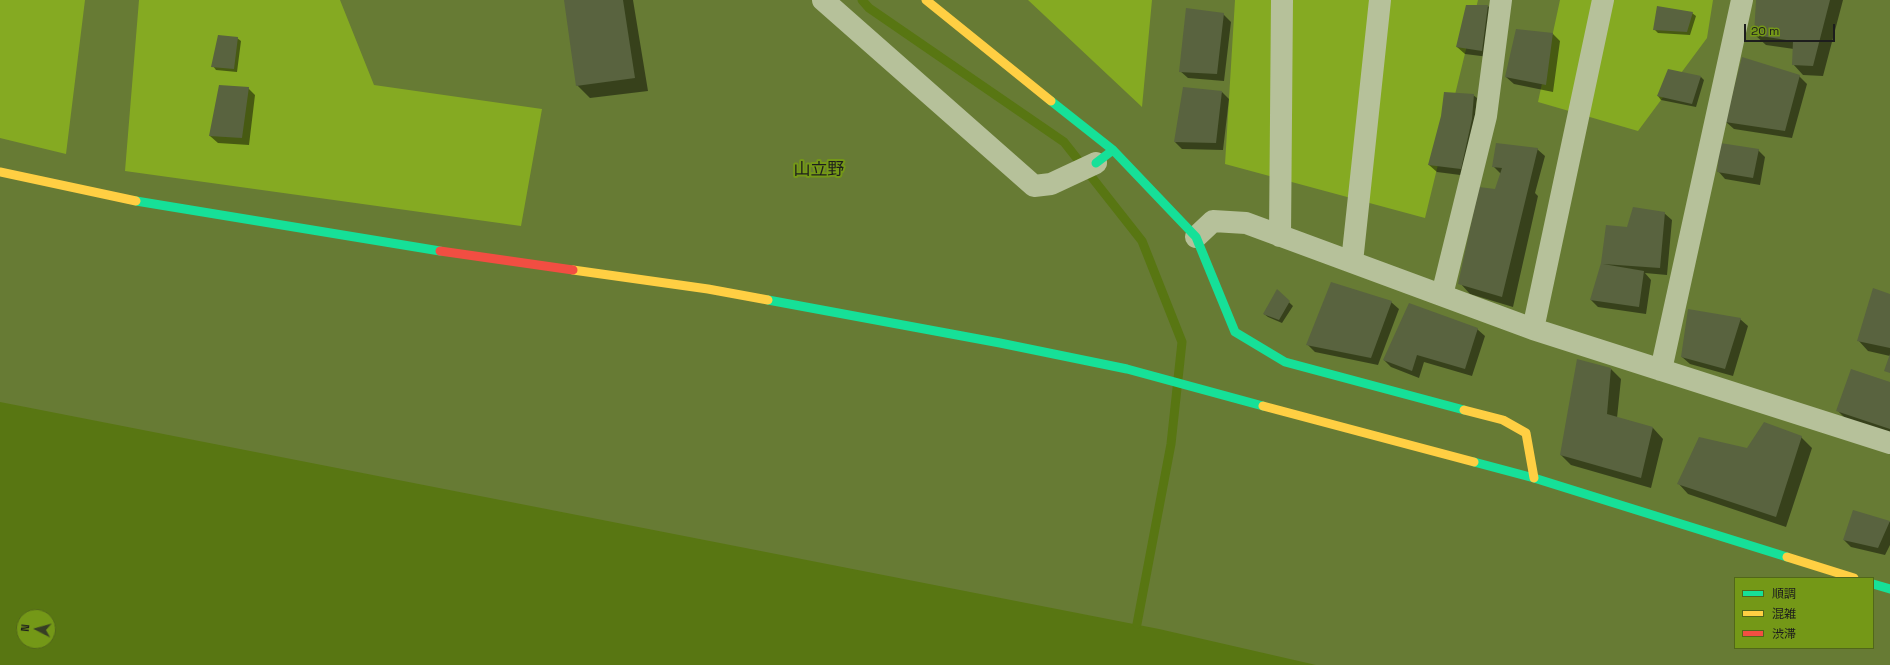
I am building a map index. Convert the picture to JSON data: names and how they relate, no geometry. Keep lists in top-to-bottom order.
{
  "districts": ["山立野"],
  "legend": ["順調", "混雑", "渋滞"],
  "scale_bar": "20 m",
  "north": "left"
}
